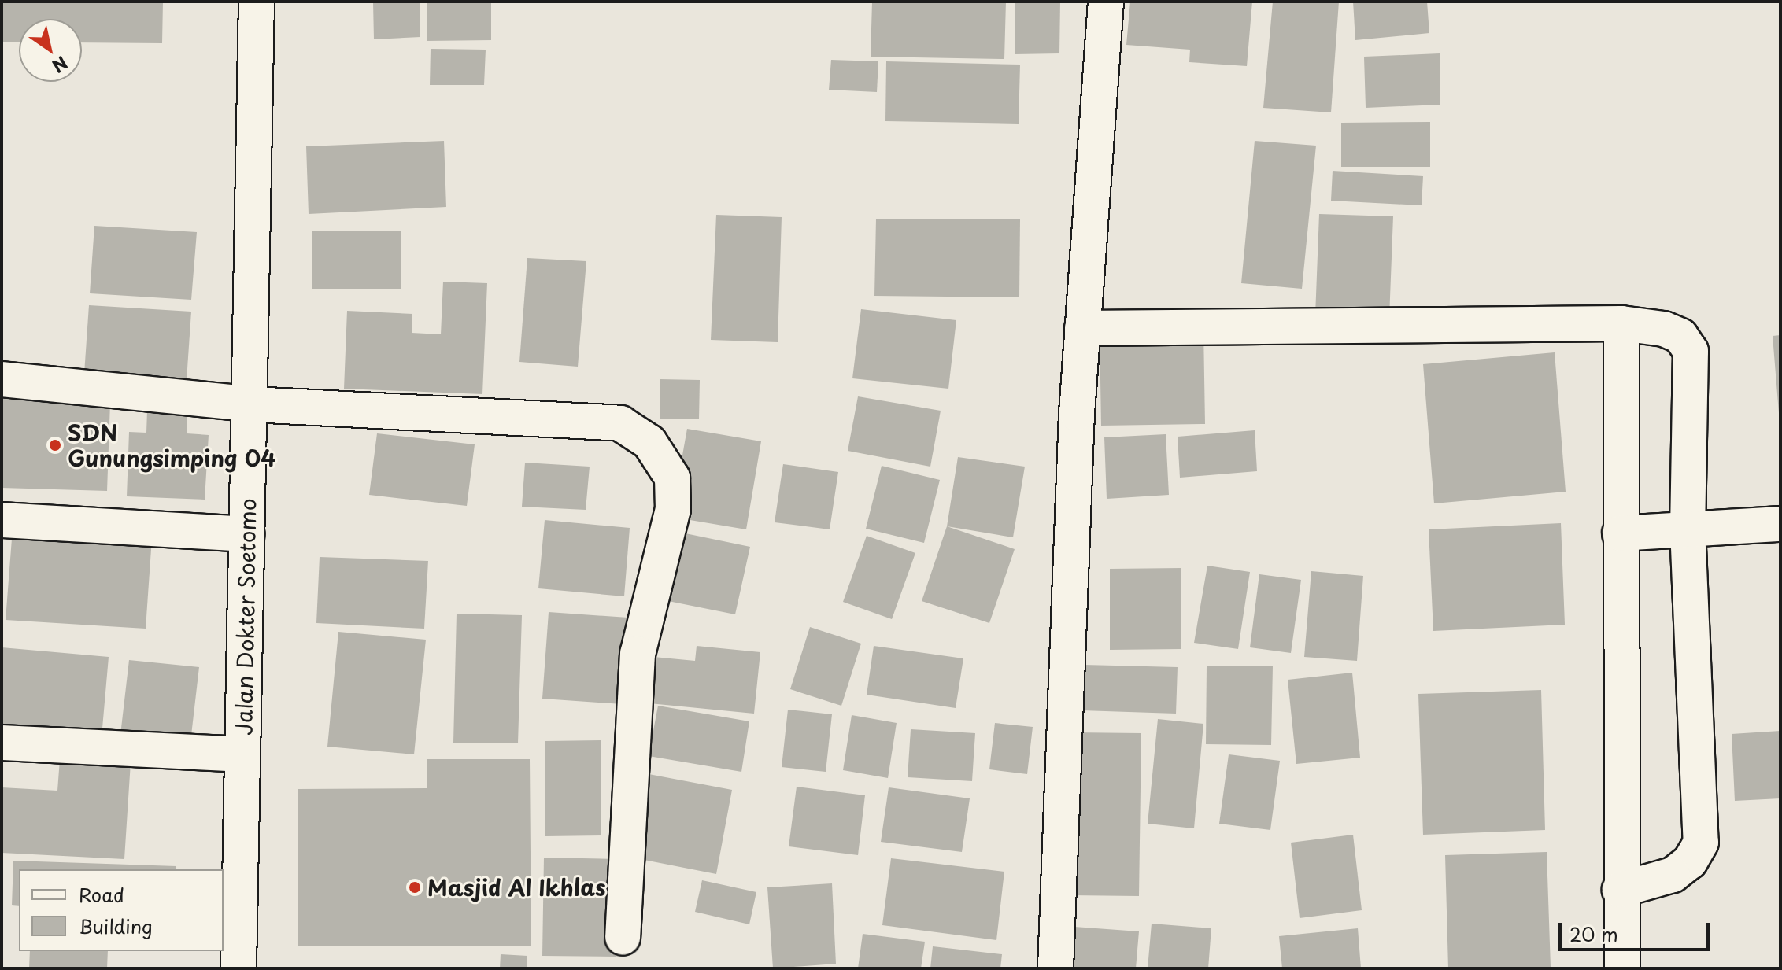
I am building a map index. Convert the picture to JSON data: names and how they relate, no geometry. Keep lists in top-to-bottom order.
{
  "streets": {
    "street": ["Jalan Dokter Soetomo"]
  },
  "places": ["SDN Gunungsimping 04", "Masjid Al Ikhlas"],
  "legend": ["Road", "Building"],
  "scale_bar": "20 m",
  "north": "bottom right"
}
